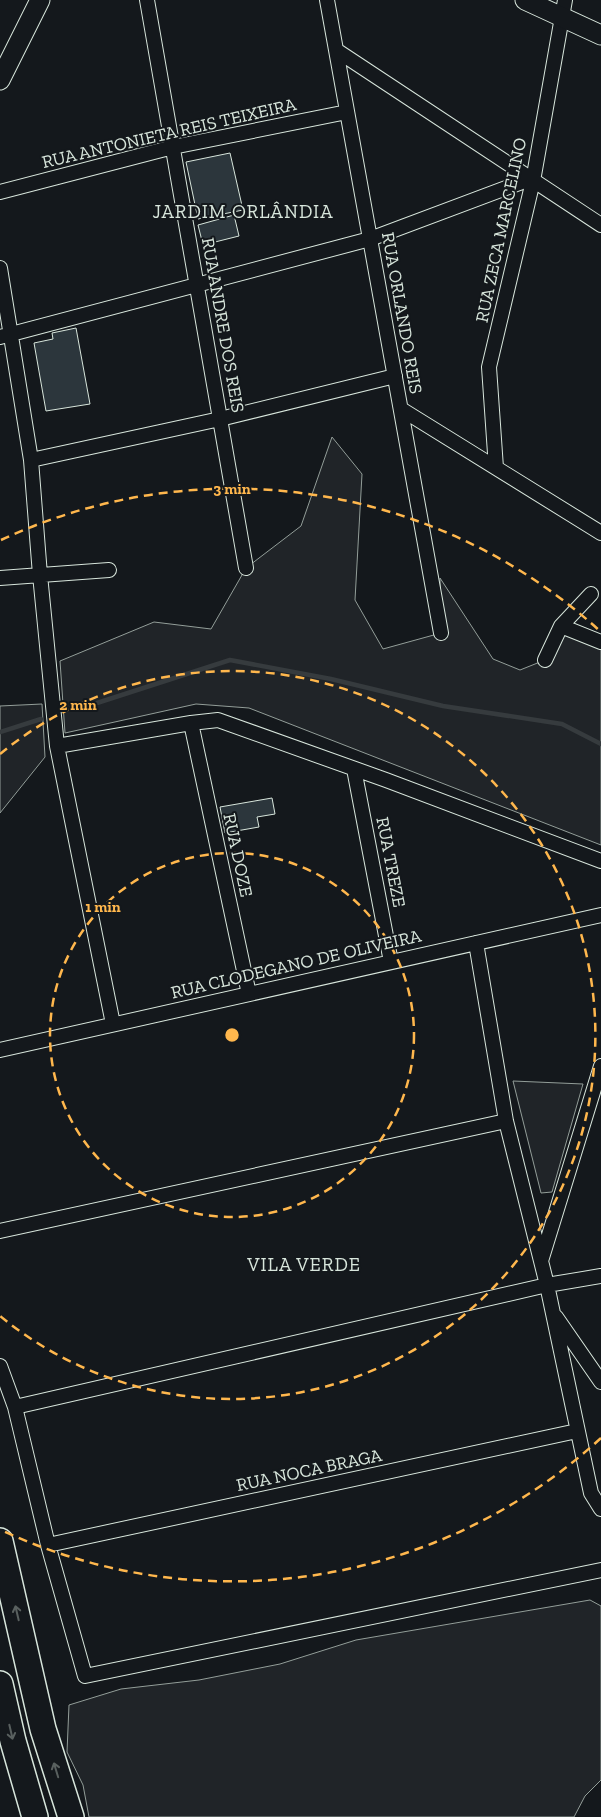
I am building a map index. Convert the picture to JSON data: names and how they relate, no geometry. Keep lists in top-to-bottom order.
{
  "streets": {
    "street": [
      "RUA ANTONIETA REIS TEIXEIRA",
      "RUA ZECA MARCELINO",
      "RUA ORLANDO REIS",
      "RUA ANDRE DOS REIS",
      "RUA DOZE",
      "RUA TREZE",
      "RUA CLODEGANO DE OLIVEIRA",
      "RUA NOCA BRAGA"
    ]
  },
  "crossings": [
    ["RUA ANTONIETA REIS TEIXEIRA", "RUA ORLANDO REIS"],
    ["RUA ANTONIETA REIS TEIXEIRA", "RUA ANDRE DOS REIS"],
    ["RUA DOZE", "RUA CLODEGANO DE OLIVEIRA"],
    ["RUA TREZE", "RUA CLODEGANO DE OLIVEIRA"]
  ],
  "districts": ["JARDIM ORLÂNDIA", "VILA VERDE"],
  "rings": ["3 min", "2 min", "1 min"]
}
